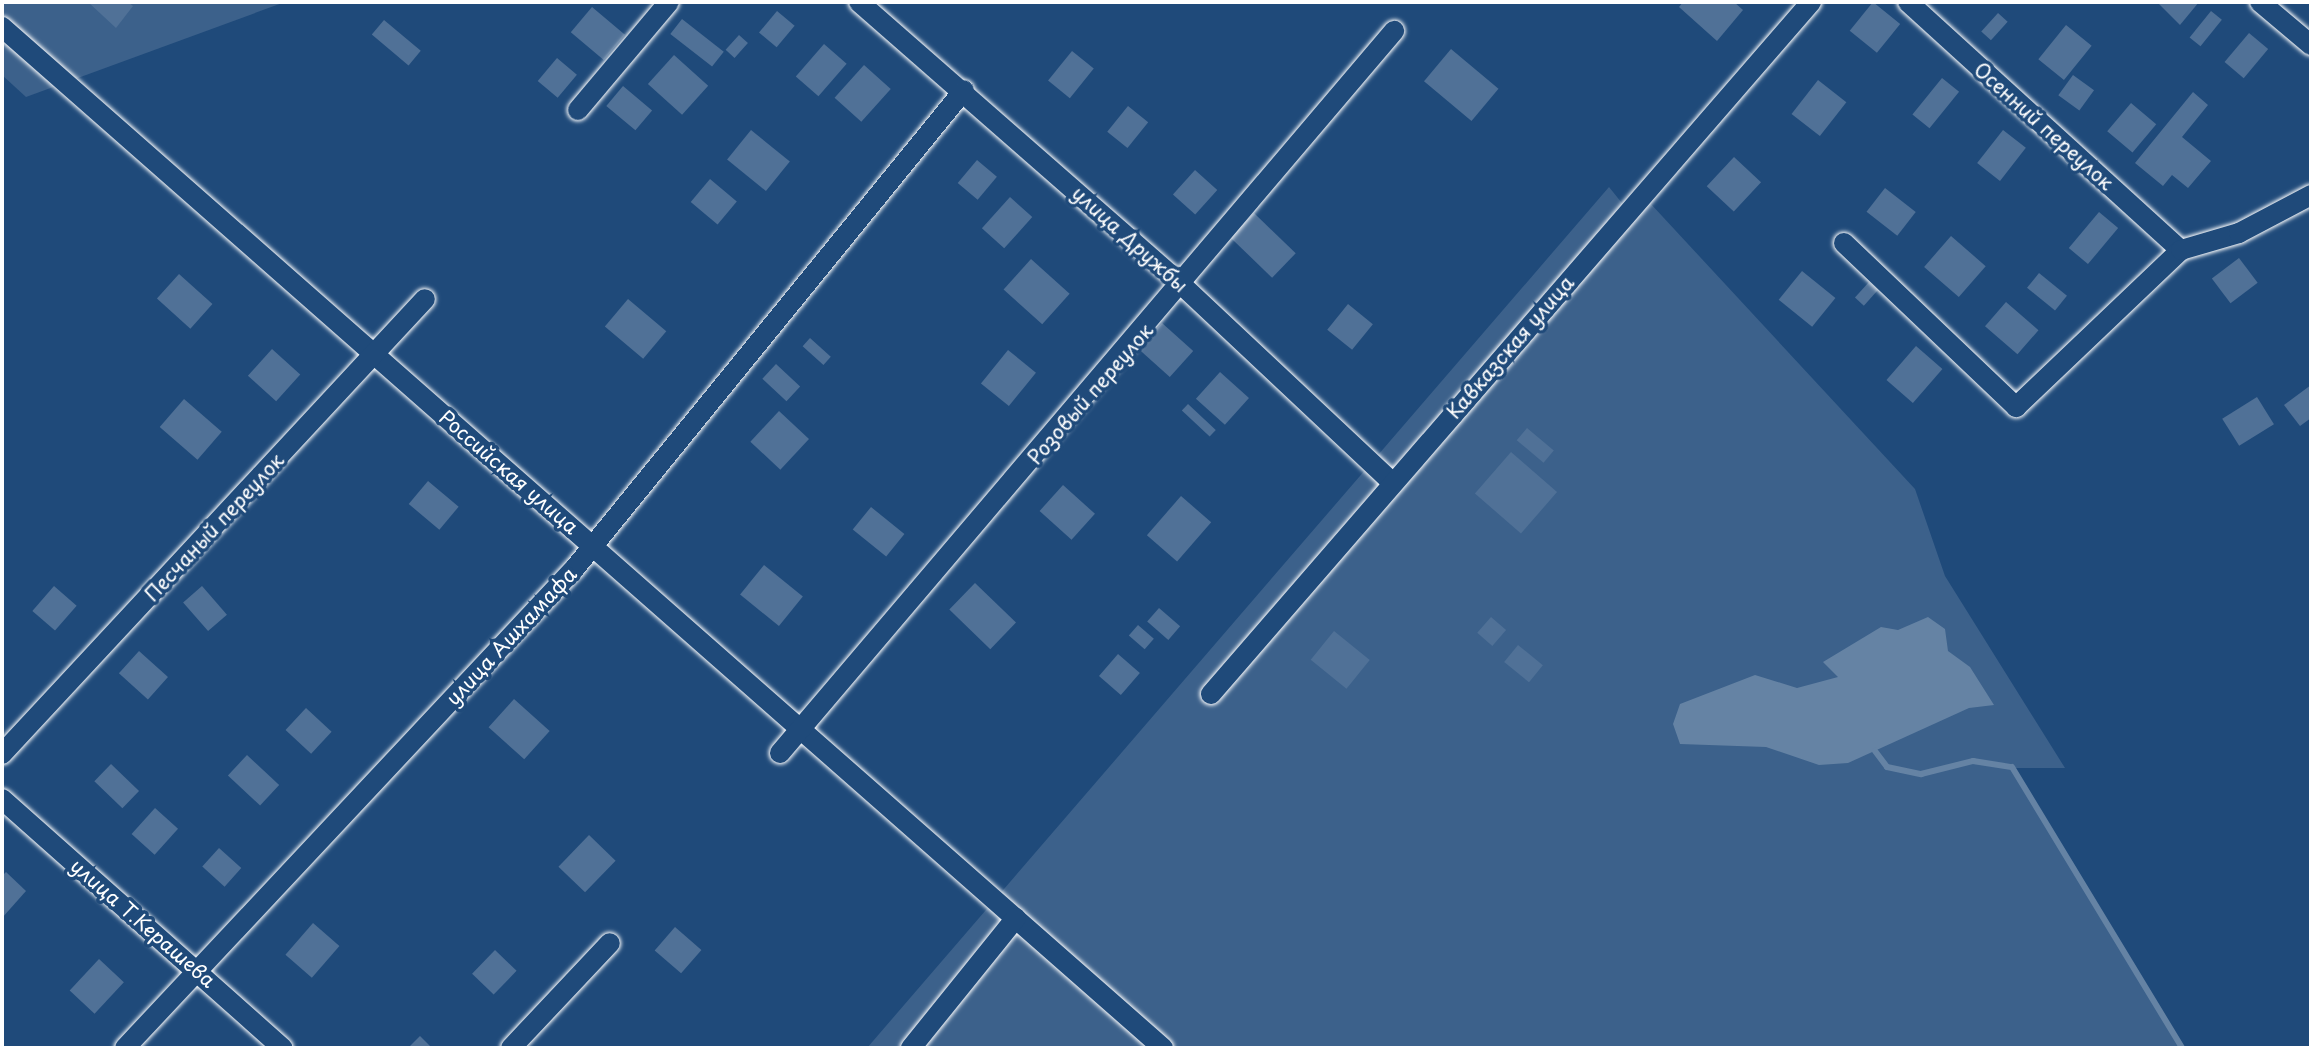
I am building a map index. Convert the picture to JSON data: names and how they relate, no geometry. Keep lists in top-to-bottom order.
{
  "streets": {
    "street": [
      "Осенний переулок",
      "улица Дружбы",
      "Кавказcкая улица",
      "Розовый переулок",
      "Российская улица",
      "Песчаный переулок",
      "улица Ашхамафа",
      "улица Т.Керашева"
    ]
  },
  "crossings": [
    ["улица Дружбы", "Кавказcкая улица"],
    ["улица Дружбы", "Розовый переулок"],
    ["улица Дружбы", "улица Ашхамафа"],
    ["Розовый переулок", "Российская улица"],
    ["Российская улица", "Песчаный переулок"],
    ["Российская улица", "улица Ашхамафа"],
    ["улица Ашхамафа", "улица Т.Керашева"]
  ]
}
